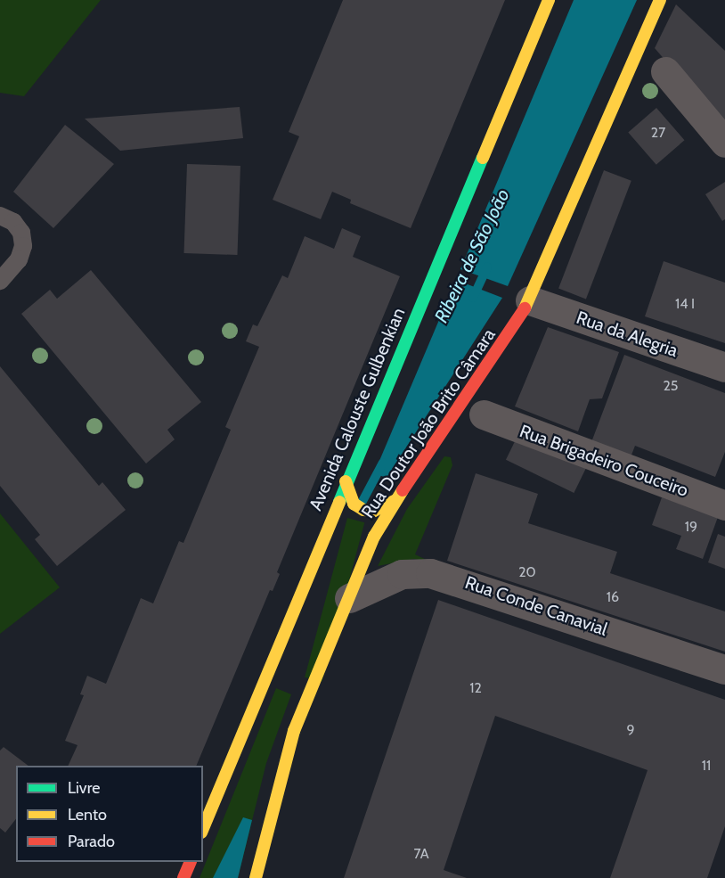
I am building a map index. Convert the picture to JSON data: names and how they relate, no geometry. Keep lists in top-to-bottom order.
{
  "streets": {
    "main road": ["Avenida Calouste Gulbenkian", "Rua Doutor João Brito Câmara"],
    "street": ["Rua da Alegria", "Rua Brigadeiro Couceiro", "Rua Conde Canavial"]
  },
  "crossings": [
    ["Rua da Alegria", "Rua Doutor João Brito Câmara"],
    ["Rua Doutor João Brito Câmara", "Rua Conde Canavial"]
  ],
  "water": ["Ribeira de São João"],
  "house_numbers": [
    "27",
    "14 I",
    "25",
    "19",
    "20",
    "16",
    "12",
    "9",
    "11",
    "7A"
  ],
  "legend": ["Livre", "Lento", "Parado"]
}
